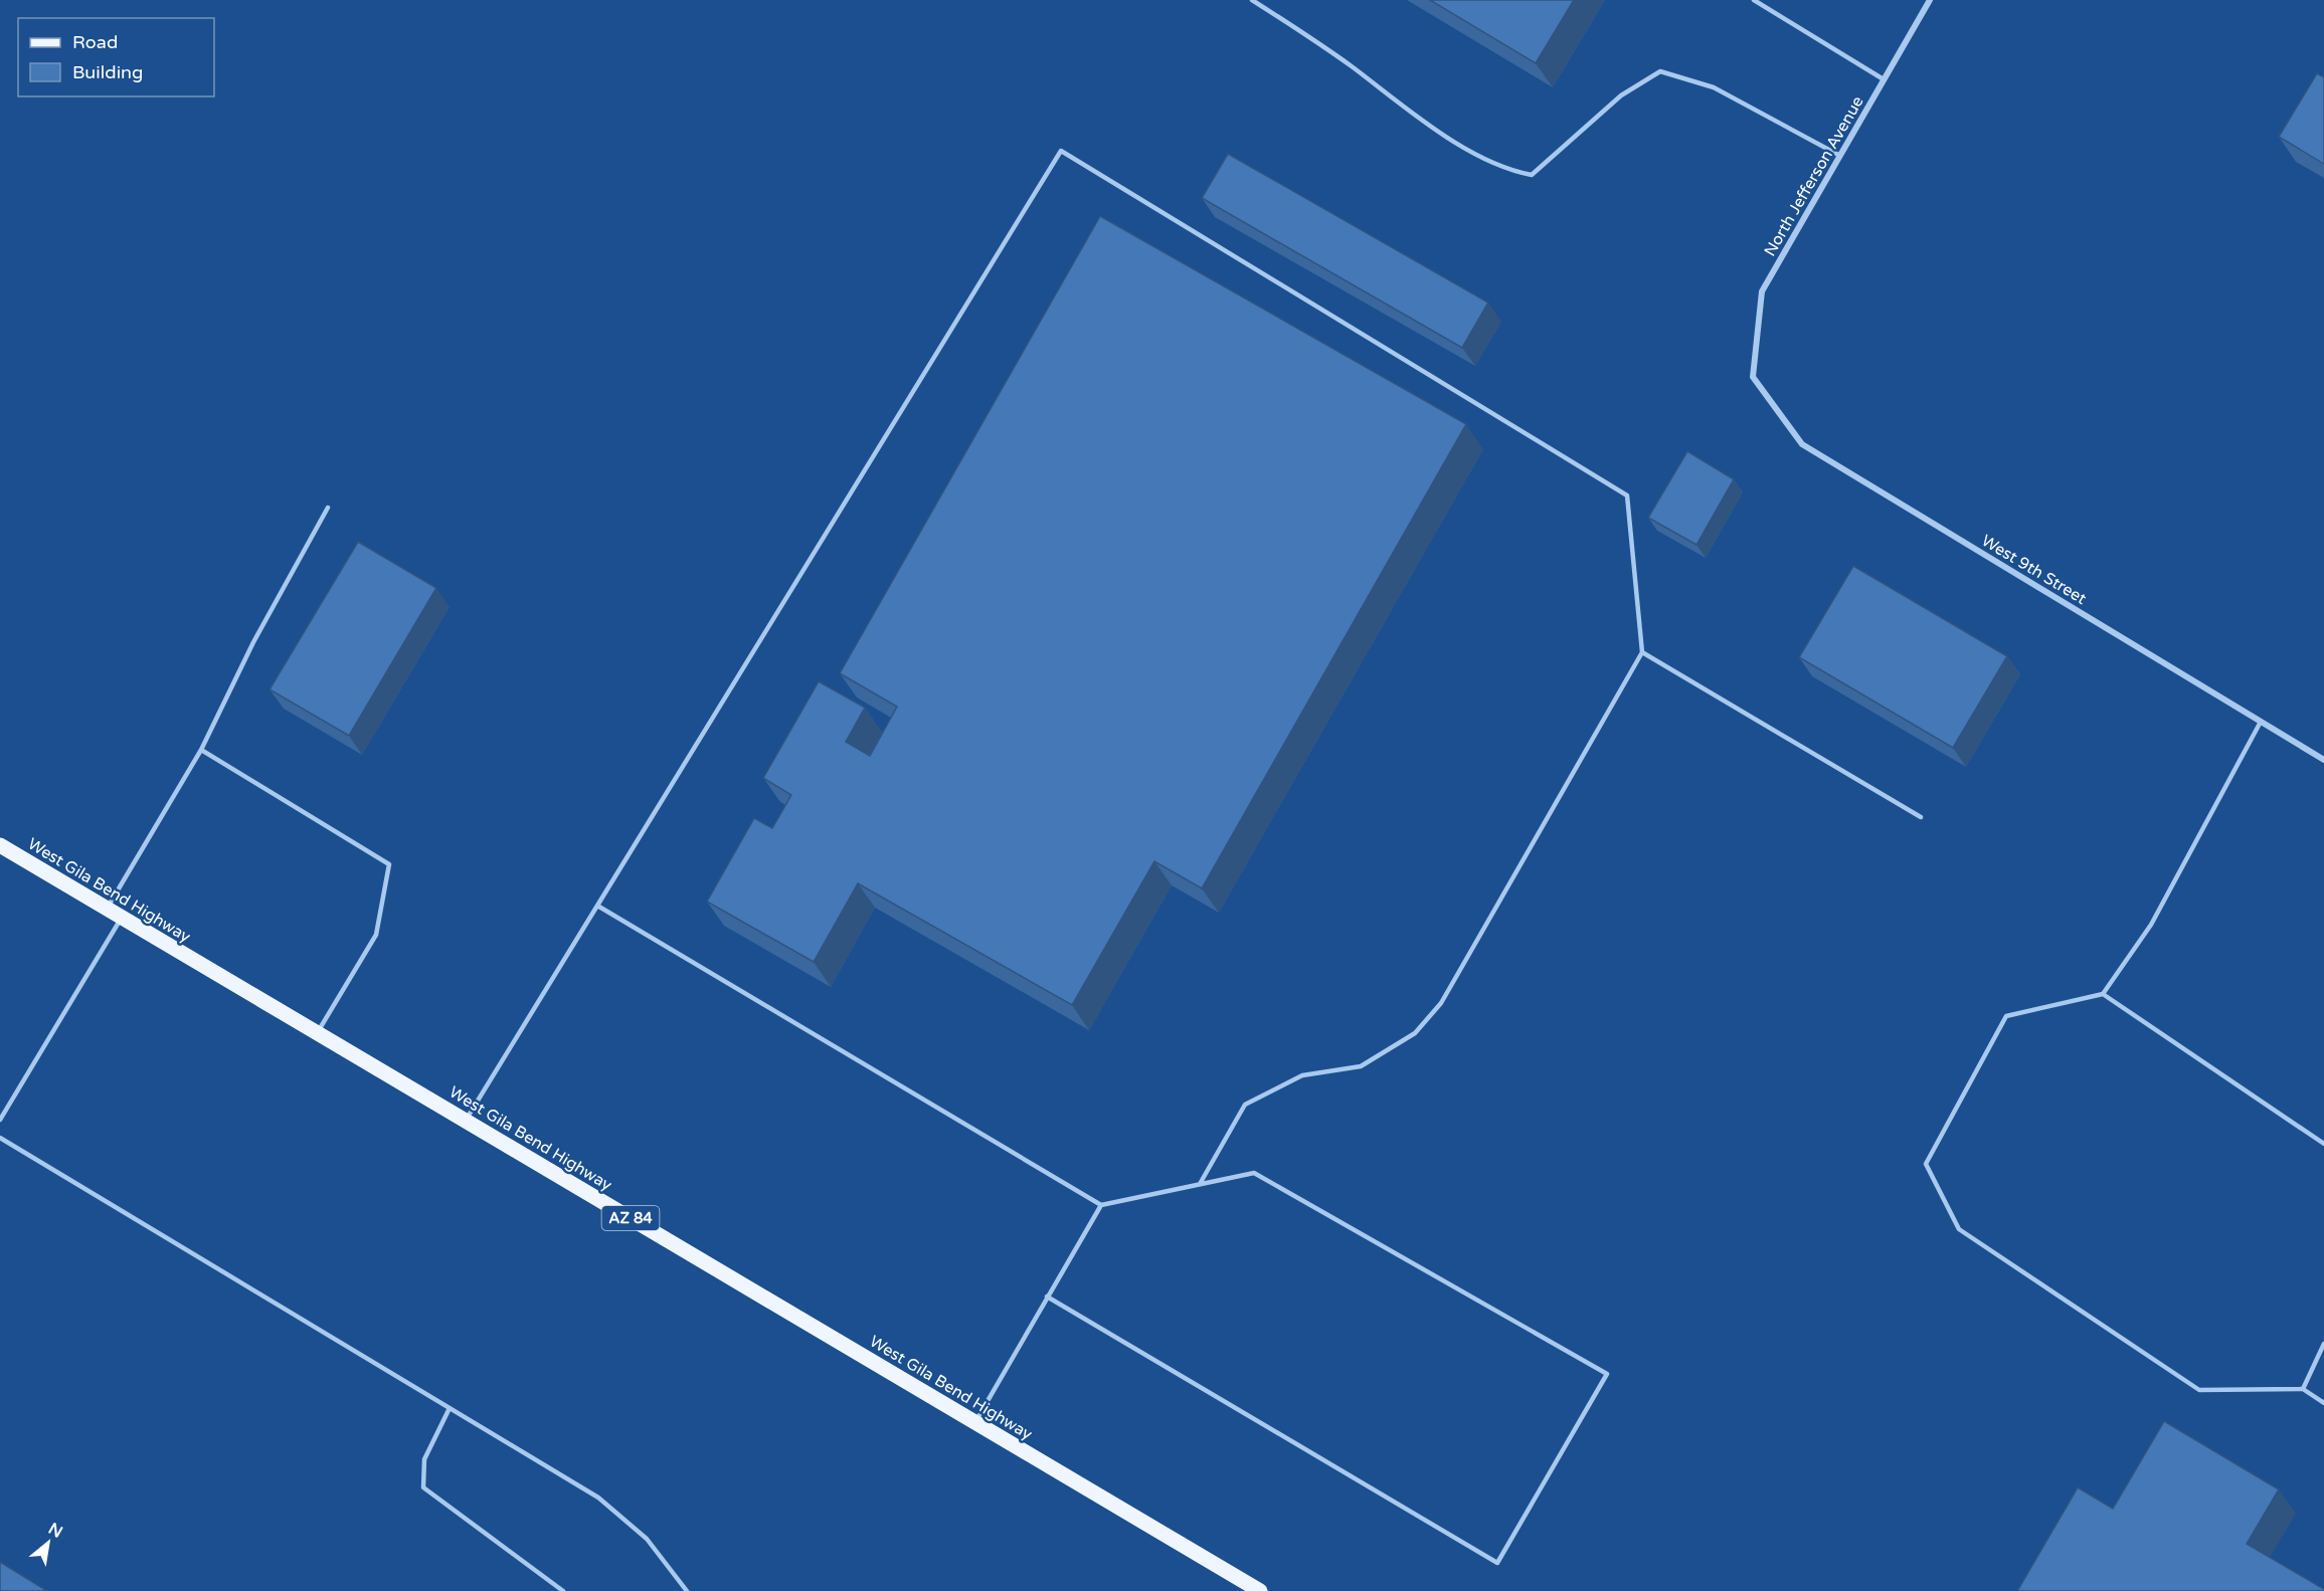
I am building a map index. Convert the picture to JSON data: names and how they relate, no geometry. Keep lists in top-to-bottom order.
{
  "streets": {
    "main road": ["West Gila Bend Highway", "AZ 84"],
    "street": ["North Jefferson Avenue", "West 9th Street"]
  },
  "crossings": [
    ["North Jefferson Avenue", "West 9th Street"]
  ],
  "legend": ["Road", "Building"],
  "north": "top right"
}
